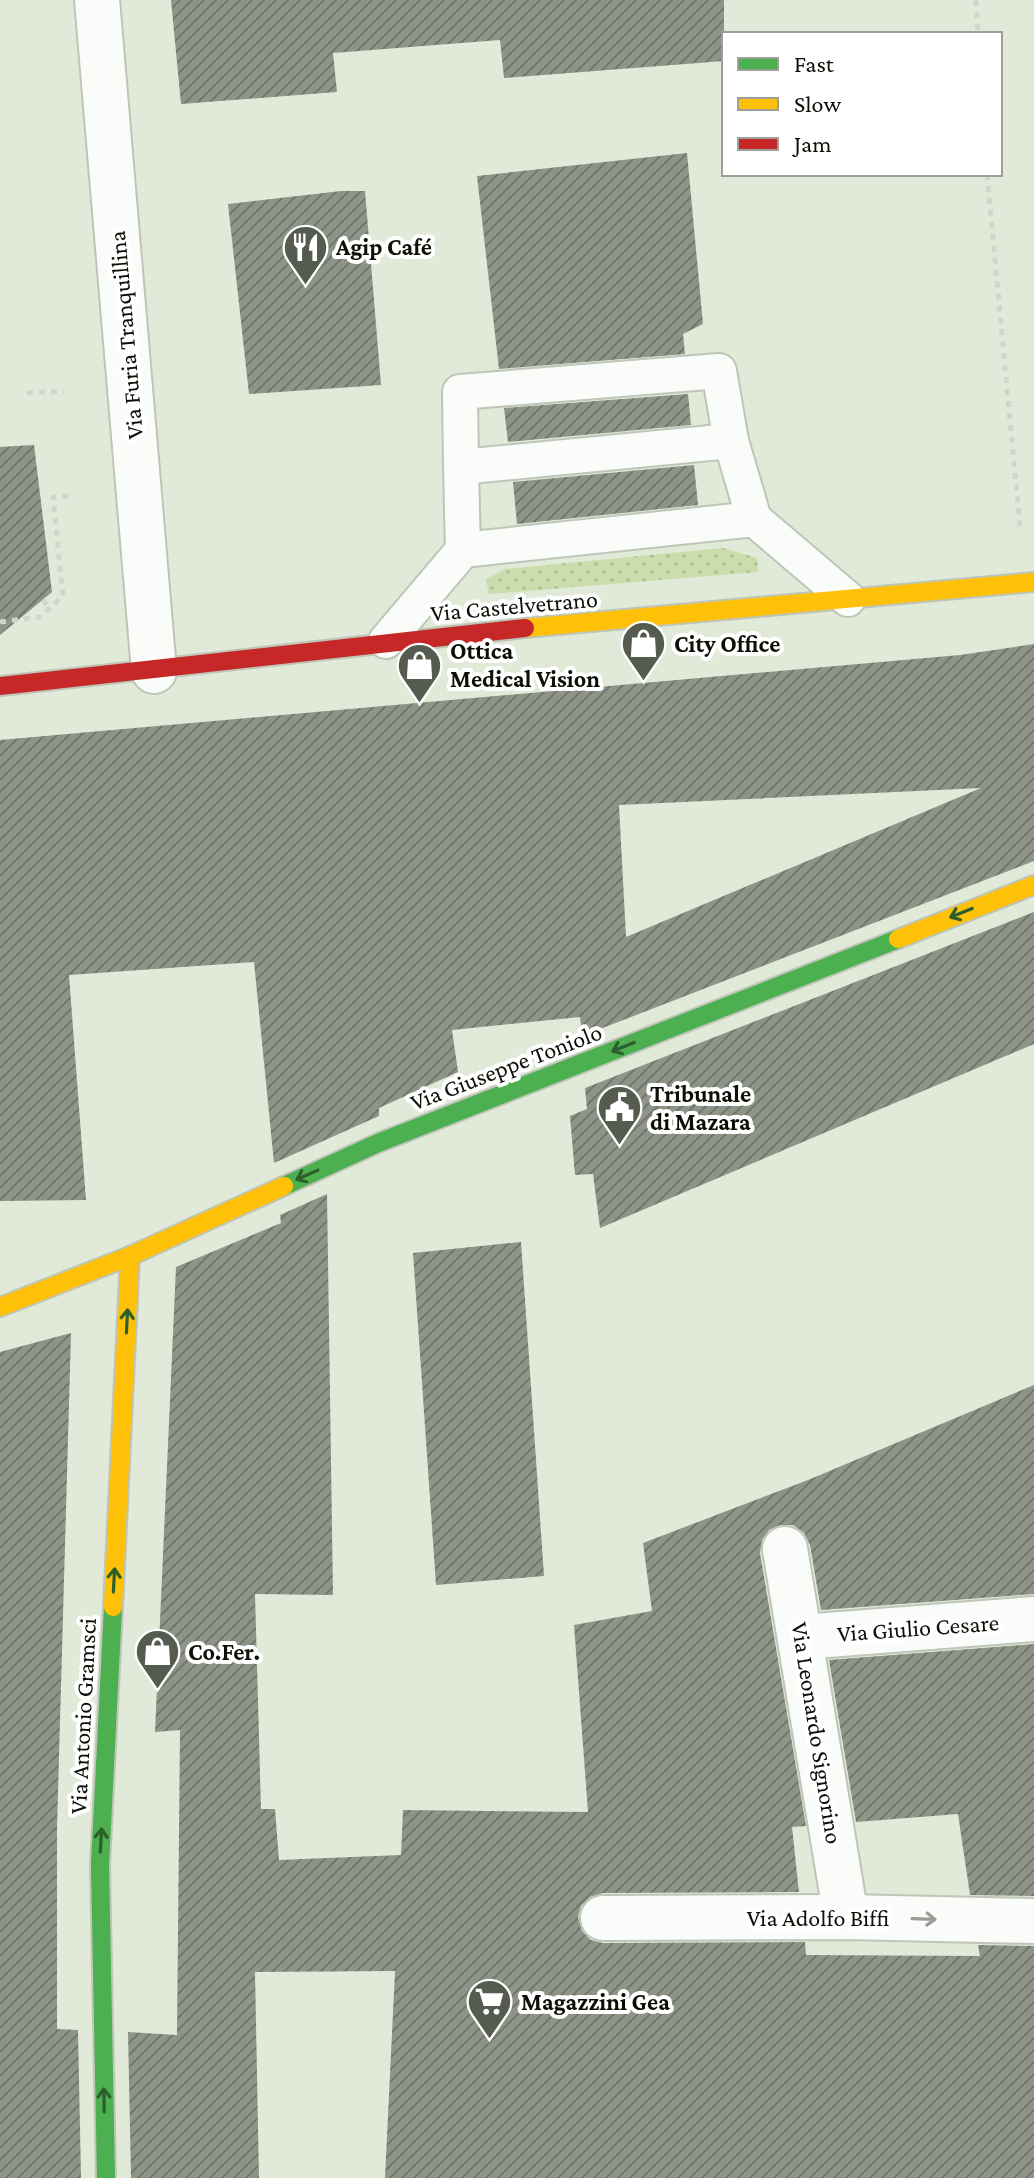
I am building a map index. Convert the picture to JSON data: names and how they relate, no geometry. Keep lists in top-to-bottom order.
{
  "streets": {
    "street": [
      "Via Furia Tranquillina",
      "Via Castelvetrano",
      "Via Giuseppe Toniolo",
      "Via Giulio Cesare",
      "Via Antonio Gramsci",
      "Via Leonardo Signorino",
      "Via Adolfo Biffi"
    ]
  },
  "crossings": [
    ["Via Furia Tranquillina", "Via Castelvetrano"],
    ["Via Giuseppe Toniolo", "Via Antonio Gramsci"],
    ["Via Giulio Cesare", "Via Leonardo Signorino"],
    ["Via Leonardo Signorino", "Via Adolfo Biffi"]
  ],
  "one_way": ["Via Giuseppe Toniolo", "Via Antonio Gramsci", "Via Adolfo Biffi"],
  "places": {
    "restaurant": ["Agip Café"],
    "shop": ["City Office", "Ottica Medical Vision", "Co.Fer."],
    "public building": ["Tribunale di Mazara"],
    "supermarket": ["Magazzini Gea"]
  },
  "legend": ["Fast", "Slow", "Jam"]
}
